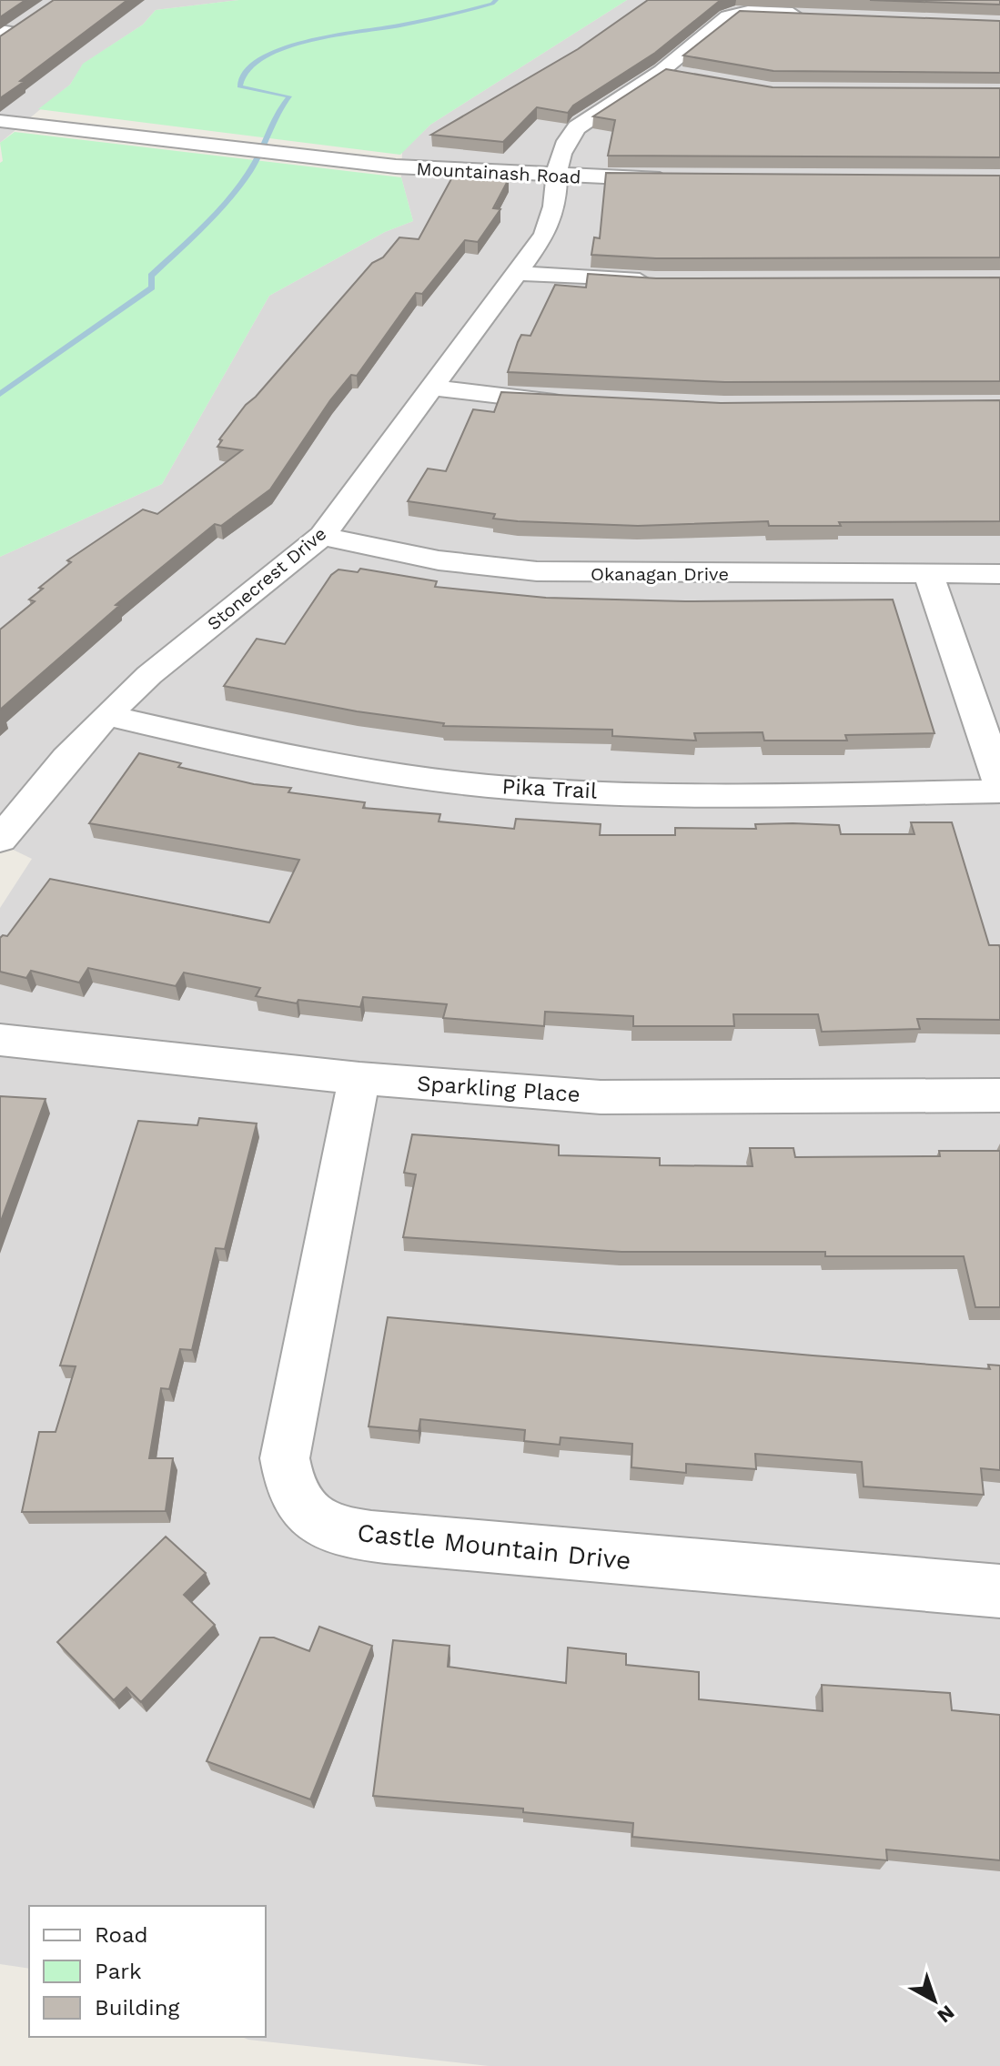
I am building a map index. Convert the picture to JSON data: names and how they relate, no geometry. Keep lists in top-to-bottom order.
{
  "streets": {
    "street": [
      "Mountainash Road",
      "Okanagan Drive",
      "Stonecrest Drive",
      "Pika Trail",
      "Sparkling Place",
      "Castle Mountain Drive"
    ]
  },
  "crossings": [
    ["Mountainash Road", "Stonecrest Drive"],
    ["Okanagan Drive", "Stonecrest Drive"],
    ["Stonecrest Drive", "Pika Trail"],
    ["Sparkling Place", "Castle Mountain Drive"]
  ],
  "legend": ["Road", "Park", "Building"],
  "north": "bottom right"
}
